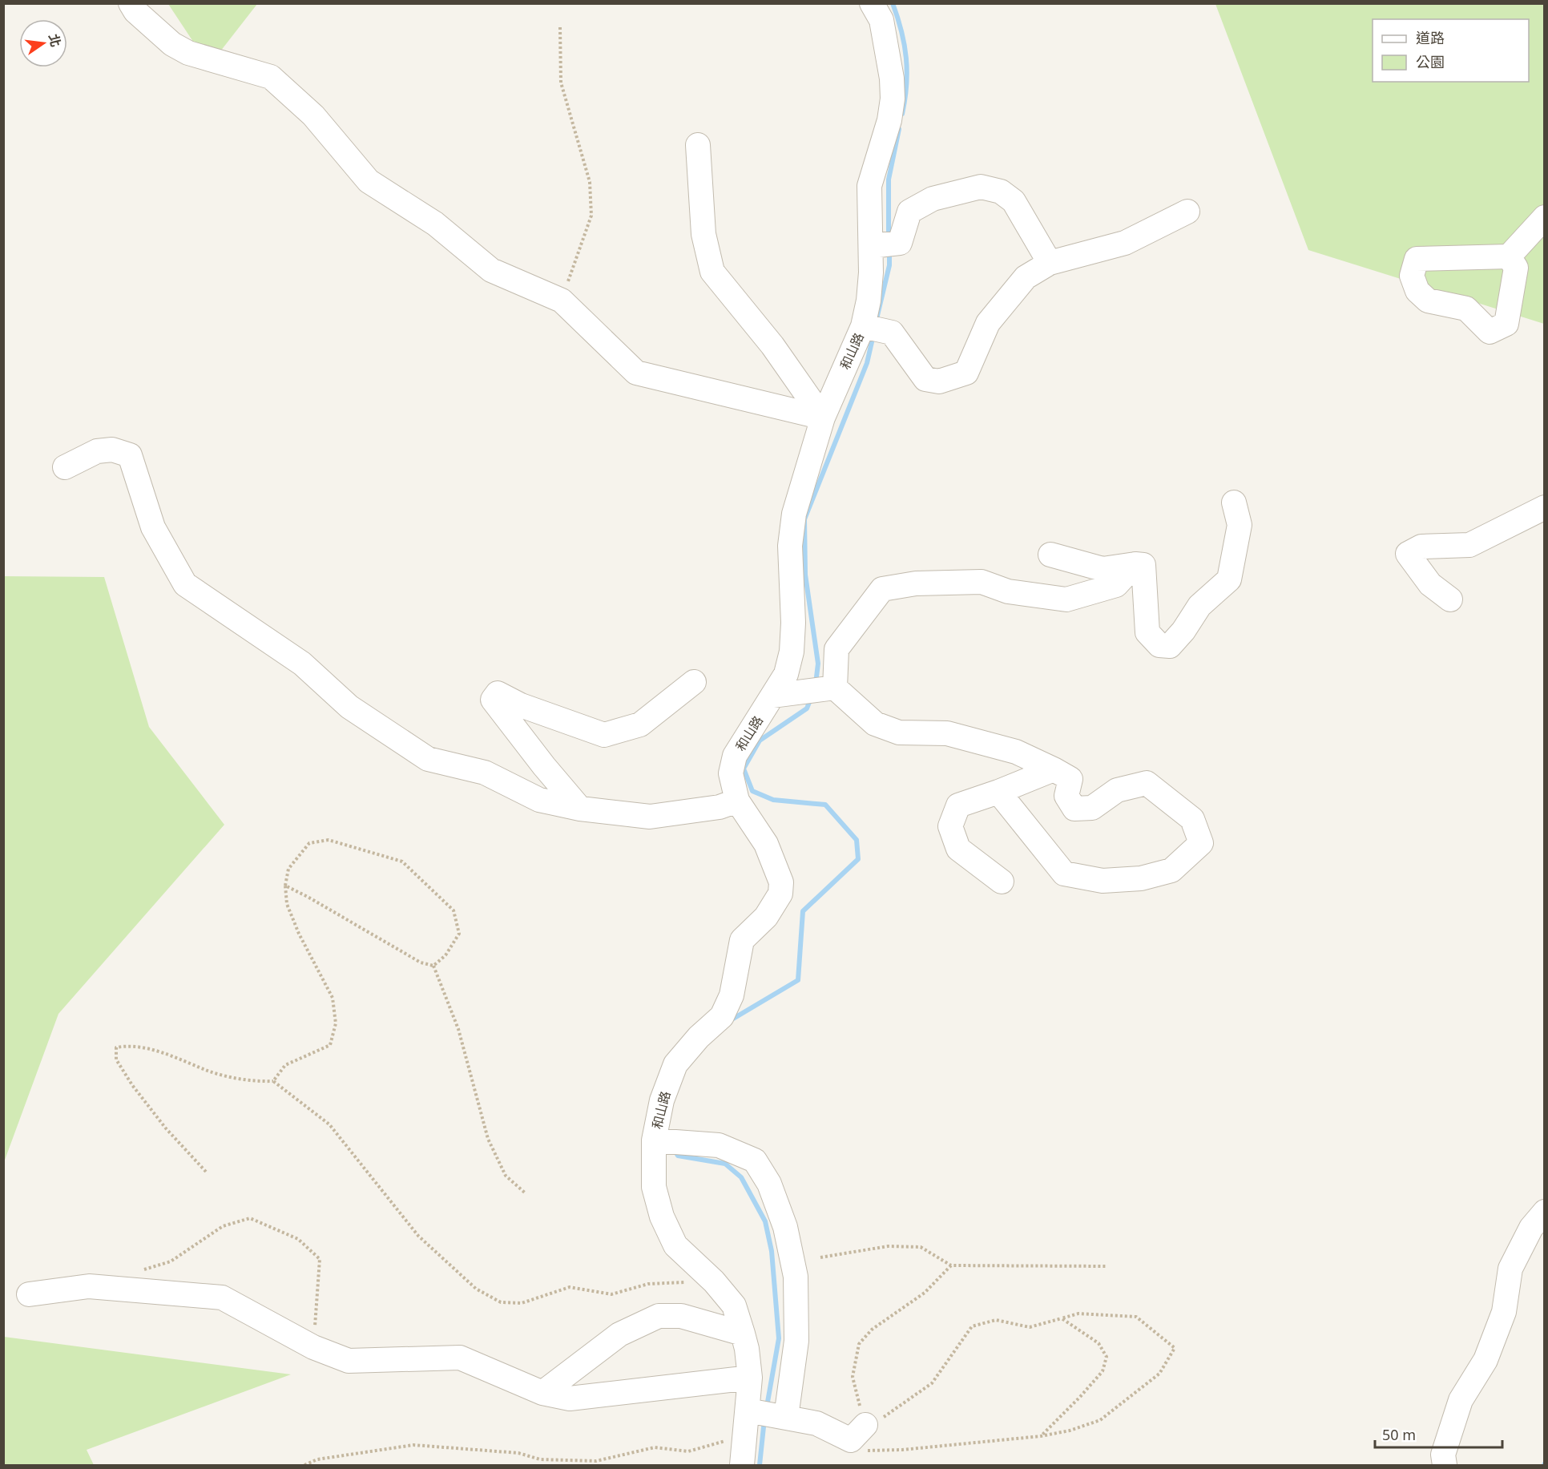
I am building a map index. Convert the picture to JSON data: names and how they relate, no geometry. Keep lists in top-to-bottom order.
{
  "streets": {
    "street": ["和山路"]
  },
  "legend": ["道路", "公園"],
  "scale_bar": "50 m",
  "north": "right"
}
